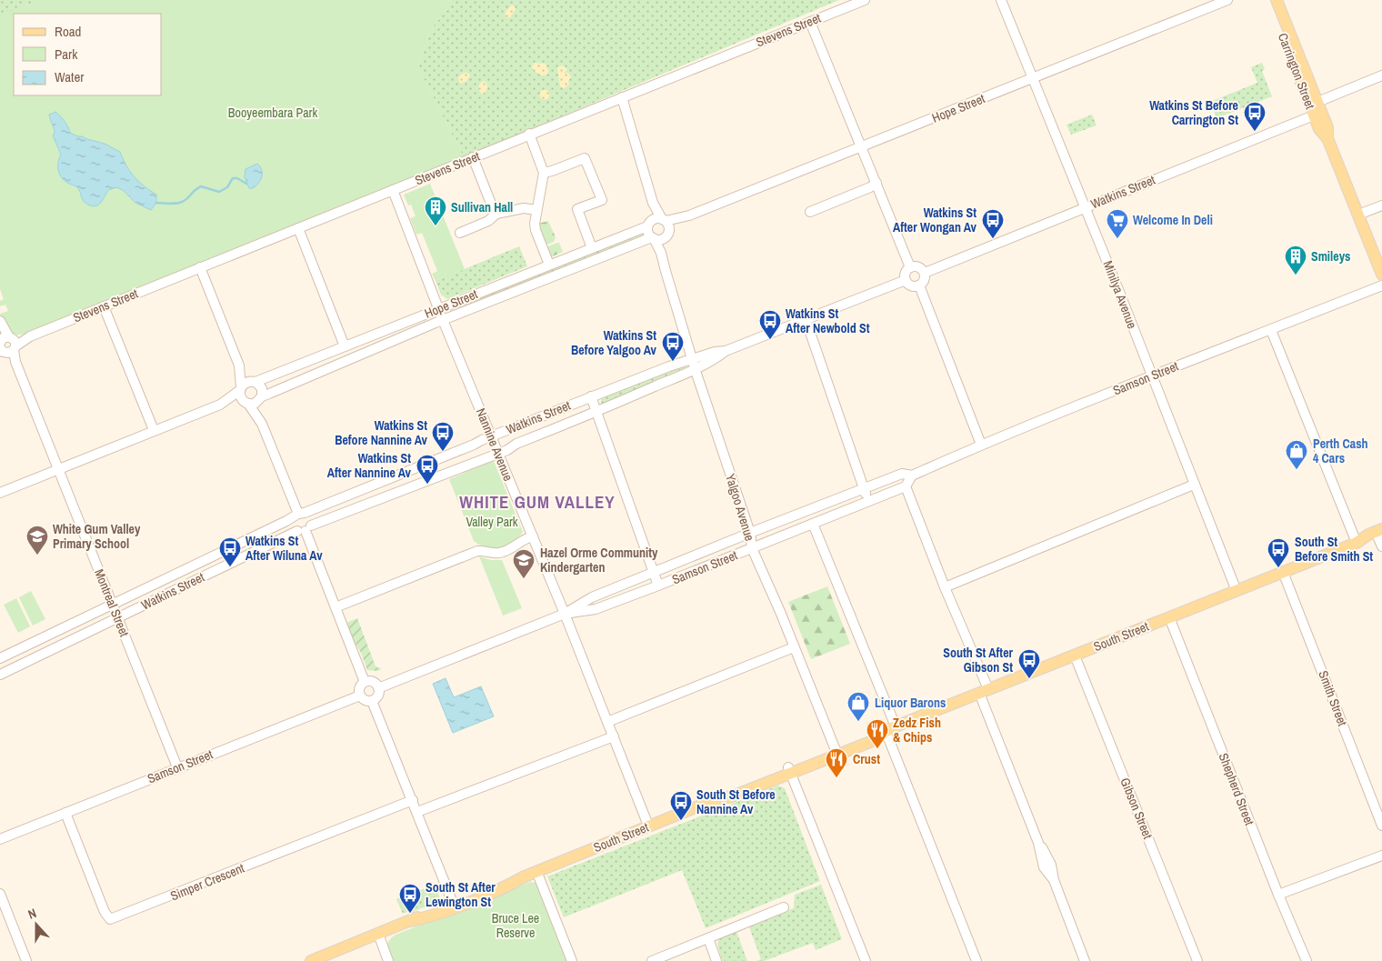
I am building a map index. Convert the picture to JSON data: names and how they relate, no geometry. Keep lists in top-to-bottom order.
{
  "streets": {
    "main road": ["Carrington Street", "South Street"],
    "street": [
      "Stevens Street",
      "Hope Street",
      "Watkins Street",
      "Minilya Avenue",
      "Samson Street",
      "Nannine Avenue",
      "Yalgoo Avenue",
      "Montreal Street",
      "Smith Street",
      "Shepherd Street",
      "Gibson Street",
      "Simper Crescent"
    ]
  },
  "crossings": [
    ["Stevens Street", "Nannine Avenue"],
    ["Stevens Street", "Montreal Street"],
    ["Carrington Street", "Watkins Street"],
    ["Hope Street", "Minilya Avenue"],
    ["Hope Street", "Nannine Avenue"],
    ["Hope Street", "Yalgoo Avenue"],
    ["Watkins Street", "Minilya Avenue"],
    ["Watkins Street", "Nannine Avenue"],
    ["Watkins Street", "Yalgoo Avenue"],
    ["Watkins Street", "Montreal Street"],
    ["Minilya Avenue", "Samson Street"],
    ["Minilya Avenue", "South Street"],
    ["Samson Street", "Nannine Avenue"],
    ["Samson Street", "Yalgoo Avenue"],
    ["Samson Street", "Montreal Street"],
    ["Samson Street", "Simper Crescent"],
    ["Nannine Avenue", "South Street"],
    ["Yalgoo Avenue", "South Street"],
    ["South Street", "Smith Street"],
    ["South Street", "Shepherd Street"],
    ["South Street", "Gibson Street"]
  ],
  "districts": ["WHITE GUM VALLEY"],
  "parks": ["Booyeembara Park", "Valley Park", "Bruce Lee Reserve"],
  "places": {
    "bus stop": [
      "Watkins St Before Carrington St",
      "Watkins St After Wongan Av",
      "Watkins St After Newbold St",
      "Watkins St Before Yalgoo Av",
      "Watkins St Before Nannine Av",
      "Watkins St After Nannine Av",
      "Watkins St After Wiluna Av",
      "South St Before Smith St",
      "South St After Gibson St",
      "South St Before Nannine Av",
      "South St After Lewington St"
    ],
    "building": ["Sullivan Hall", "Smileys"],
    "supermarket": ["Welcome In Deli"],
    "shop": ["Perth Cash 4 Cars", "Liquor Barons"],
    "school or university": ["White Gum Valley Primary School", "Hazel Orme Community Kindergarten"],
    "restaurant": ["Zedz Fish & Chips", "Crust"]
  },
  "legend": ["Road", "Park", "Water"],
  "north": "top"
}
